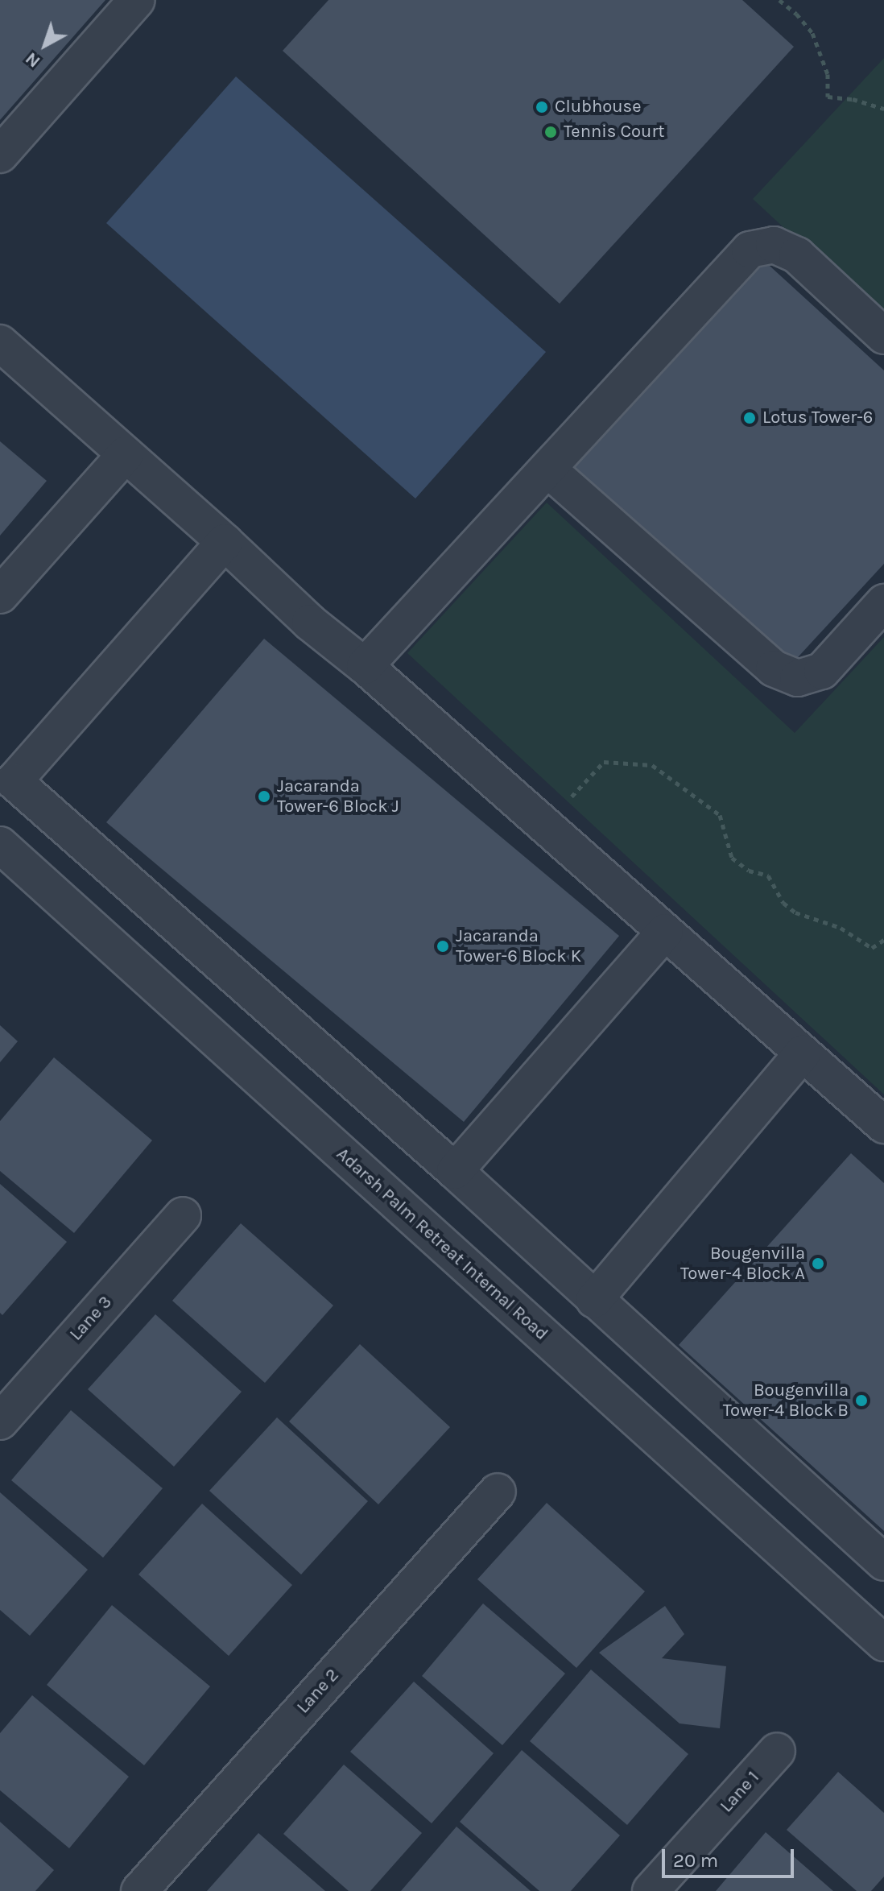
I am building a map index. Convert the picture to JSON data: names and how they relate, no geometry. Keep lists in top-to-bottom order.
{
  "streets": {
    "street": [
      "Adarsh Palm Retreat Internal Road",
      "Lane 3",
      "Lane 2",
      "Lane 1"
    ]
  },
  "places": [
    "Clubhouse",
    "Tennis Court",
    "Lotus Tower-6",
    "Jacaranda Tower-6 Block J",
    "Jacaranda Tower-6 Block K",
    "Bougenvilla Tower-4 Block A",
    "Bougenvilla Tower-4 Block B"
  ],
  "scale_bar": "20 m",
  "north": "bottom left"
}
